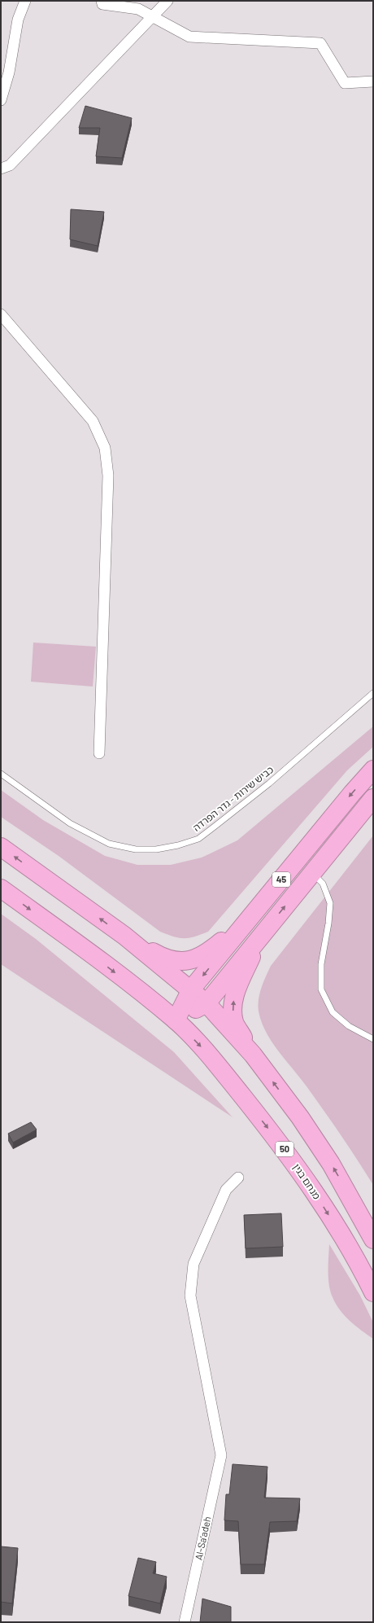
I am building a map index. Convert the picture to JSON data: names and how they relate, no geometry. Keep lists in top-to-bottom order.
{
  "streets": {
    "highway": ["45", "50", "מנחם בגין"],
    "street": ["Al-Sa'adeh"],
    "lane": ["כביש שירות - גדר הפרדה"]
  },
  "crossings": [
    ["45", "מנחם בגין"]
  ]
}
